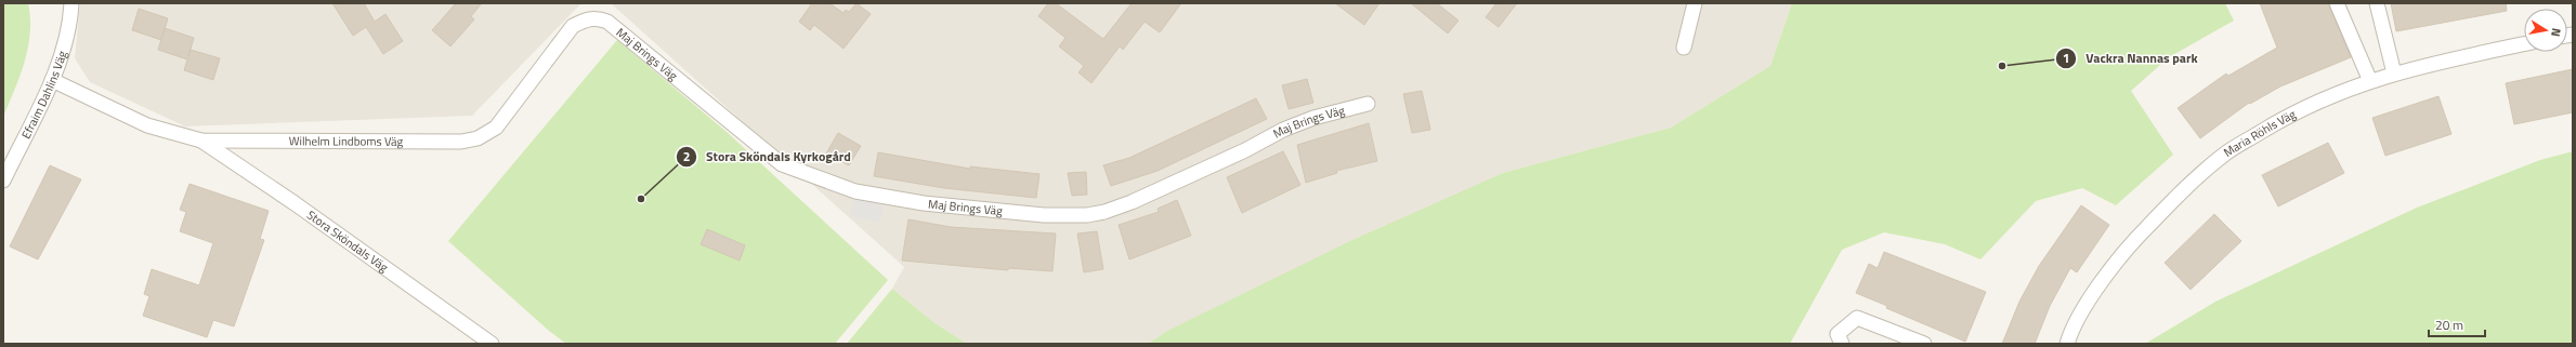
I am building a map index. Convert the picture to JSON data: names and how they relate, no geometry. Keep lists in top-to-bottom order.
{
  "streets": {
    "street": [
      "Maj Brings Väg",
      "Efraim Dahlins Väg",
      "Maria Röhls Väg",
      "Wilhelm Lindboms Väg",
      "Stora Sköndals Väg"
    ]
  },
  "crossings": [
    ["Maj Brings Väg", "Wilhelm Lindboms Väg"],
    ["Efraim Dahlins Väg", "Wilhelm Lindboms Väg"],
    ["Wilhelm Lindboms Väg", "Stora Sköndals Väg"]
  ],
  "places": ["Vackra Nannas park", "Stora Sköndals Kyrkogård"],
  "scale_bar": "20 m",
  "north": "right"
}
